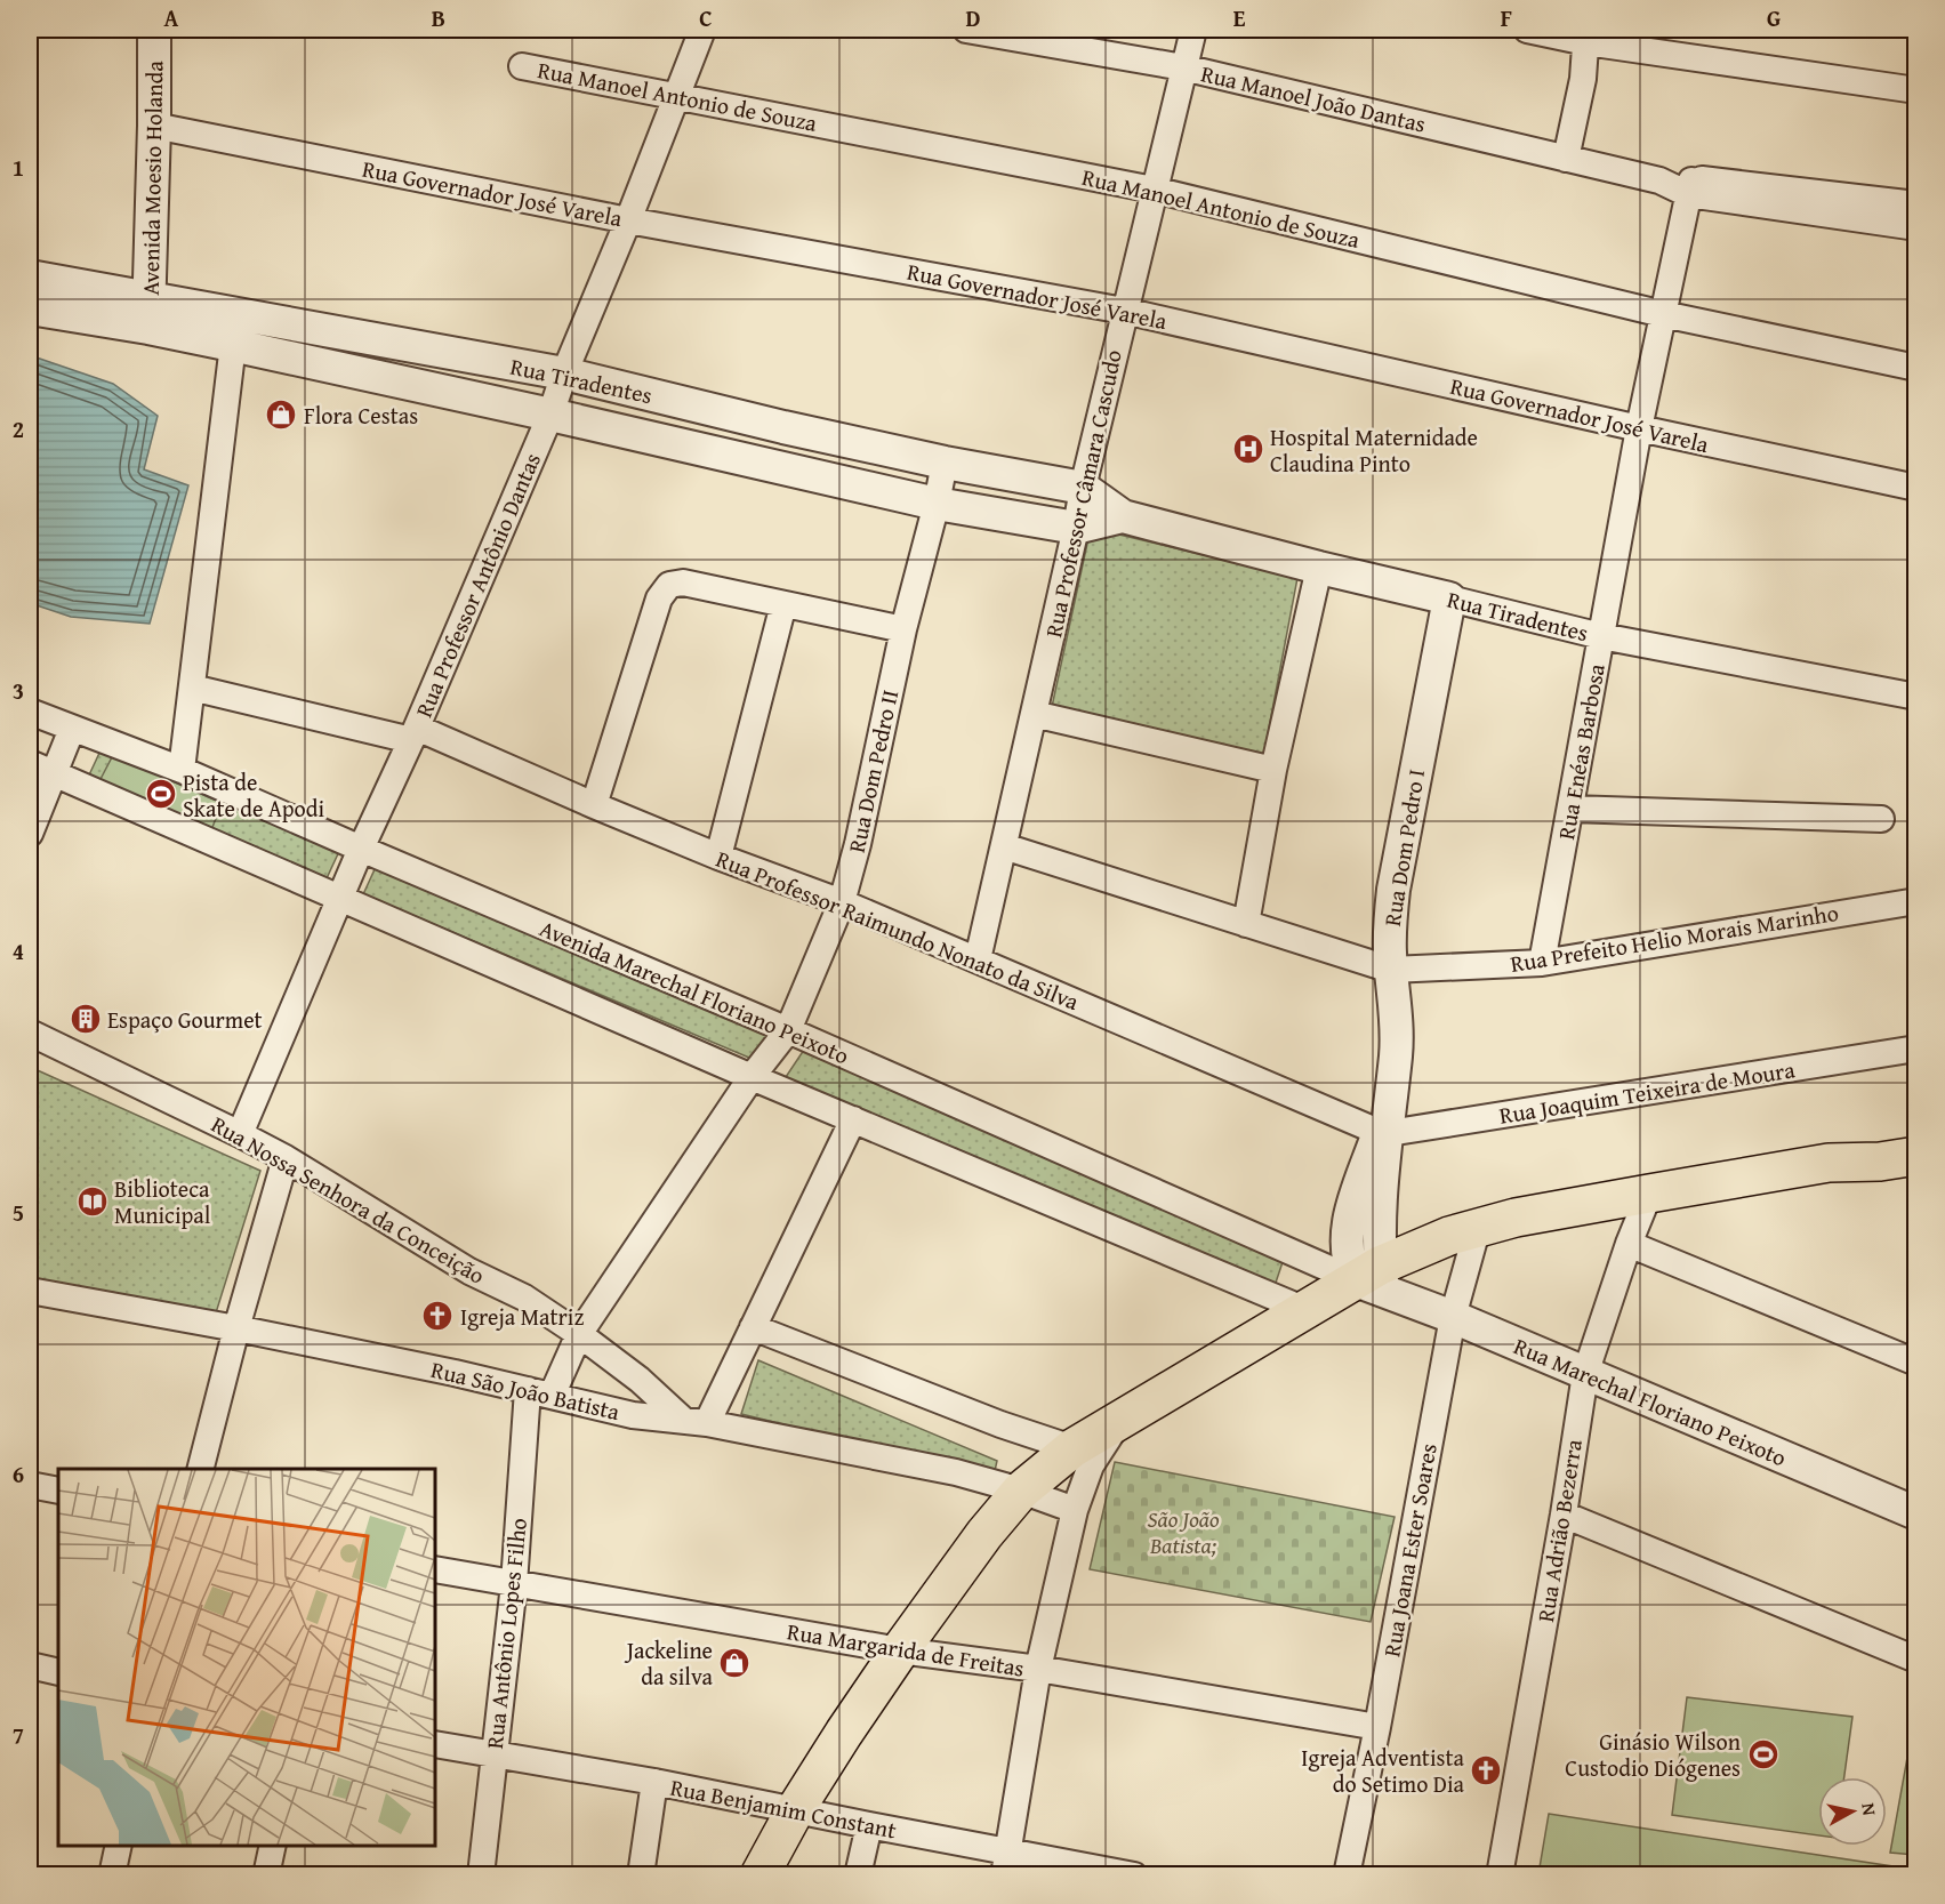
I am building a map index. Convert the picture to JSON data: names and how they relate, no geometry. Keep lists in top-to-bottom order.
{
  "streets": {
    "street": [
      "Rua Manoel Antonio de Souza",
      "Rua Manoel João Dantas",
      "Avenida Moesio Holanda",
      "Rua Governador José Varela",
      "Rua Tiradentes",
      "Rua Professor Câmara Cascudo",
      "Rua Professor Antônio Dantas",
      "Rua Enéas Barbosa",
      "Rua Dom Pedro II",
      "Rua Dom Pedro I",
      "Rua Professor Raimundo Nonato da Silva",
      "Rua Prefeito Helio Morais Marinho",
      "Avenida Marechal Floriano Peixoto",
      "Rua Joaquim Teixeira de Moura",
      "Rua Nossa Senhora da Conceição",
      "Rua São João Batista",
      "Rua Marechal Floriano Peixoto",
      "Rua Adrião Bezerra",
      "Rua Joana Ester Soares",
      "Rua Antônio Lopes Filho",
      "Rua Margarida de Freitas",
      "Rua Benjamim Constant"
    ]
  },
  "crossings": [
    ["Rua Manoel Antonio de Souza", "Rua Professor Câmara Cascudo"],
    ["Rua Manoel Antonio de Souza", "Rua Professor Antônio Dantas"],
    ["Rua Manoel Antonio de Souza", "Rua Enéas Barbosa"],
    ["Rua Manoel João Dantas", "Rua Professor Câmara Cascudo"],
    ["Rua Manoel João Dantas", "Rua Enéas Barbosa"],
    ["Avenida Moesio Holanda", "Rua Governador José Varela"],
    ["Avenida Moesio Holanda", "Rua Tiradentes"],
    ["Rua Governador José Varela", "Rua Professor Câmara Cascudo"],
    ["Rua Governador José Varela", "Rua Professor Antônio Dantas"],
    ["Rua Governador José Varela", "Rua Enéas Barbosa"],
    ["Rua Tiradentes", "Rua Professor Câmara Cascudo"],
    ["Rua Tiradentes", "Rua Professor Antônio Dantas"],
    ["Rua Tiradentes", "Rua Enéas Barbosa"],
    ["Rua Tiradentes", "Rua Dom Pedro II"],
    ["Rua Tiradentes", "Rua Dom Pedro I"],
    ["Rua Professor Câmara Cascudo", "Rua Professor Raimundo Nonato da Silva"],
    ["Rua Professor Antônio Dantas", "Rua Professor Raimundo Nonato da Silva"],
    ["Rua Professor Antônio Dantas", "Avenida Marechal Floriano Peixoto"],
    ["Rua Professor Antônio Dantas", "Rua Nossa Senhora da Conceição"],
    ["Rua Enéas Barbosa", "Rua Prefeito Helio Morais Marinho"],
    ["Rua Dom Pedro II", "Rua Professor Raimundo Nonato da Silva"],
    ["Rua Dom Pedro II", "Avenida Marechal Floriano Peixoto"],
    ["Rua Dom Pedro II", "Rua Nossa Senhora da Conceição"],
    ["Rua Dom Pedro II", "Rua Antônio Lopes Filho"],
    ["Rua Dom Pedro I", "Rua Professor Raimundo Nonato da Silva"],
    ["Rua Dom Pedro I", "Rua Prefeito Helio Morais Marinho"],
    ["Rua Dom Pedro I", "Avenida Marechal Floriano Peixoto"],
    ["Rua Dom Pedro I", "Rua Joaquim Teixeira de Moura"],
    ["Rua Dom Pedro I", "Rua Marechal Floriano Peixoto"],
    ["Rua Professor Raimundo Nonato da Silva", "Rua Joaquim Teixeira de Moura"],
    ["Avenida Marechal Floriano Peixoto", "Rua Marechal Floriano Peixoto"],
    ["Rua Nossa Senhora da Conceição", "Rua São João Batista"],
    ["Rua Nossa Senhora da Conceição", "Rua Antônio Lopes Filho"],
    ["Rua São João Batista", "Rua Antônio Lopes Filho"],
    ["Rua Marechal Floriano Peixoto", "Rua Adrião Bezerra"],
    ["Rua Marechal Floriano Peixoto", "Rua Joana Ester Soares"],
    ["Rua Joana Ester Soares", "Rua Margarida de Freitas"],
    ["Rua Antônio Lopes Filho", "Rua Margarida de Freitas"],
    ["Rua Antônio Lopes Filho", "Rua Benjamim Constant"]
  ],
  "parks": ["São João Batista;"],
  "places": {
    "shop": ["Flora Cestas", "Jackeline da silva"],
    "hospital": ["Hospital Maternidade Claudina Pinto"],
    "sports": ["Pista de Skate de Apodi", "Ginásio Wilson Custodio Diógenes"],
    "building": ["Espaço Gourmet"],
    "library": ["Biblioteca Municipal"],
    "church": ["Igreja Matriz", "Igreja Adventista do Setimo Dia"]
  },
  "north": "right",
  "grid": {
    "columns": [
      "A",
      "B",
      "C",
      "D",
      "E",
      "F",
      "G"
    ],
    "rows": [
      "1",
      "2",
      "3",
      "4",
      "5",
      "6",
      "7"
    ]
  }
}
